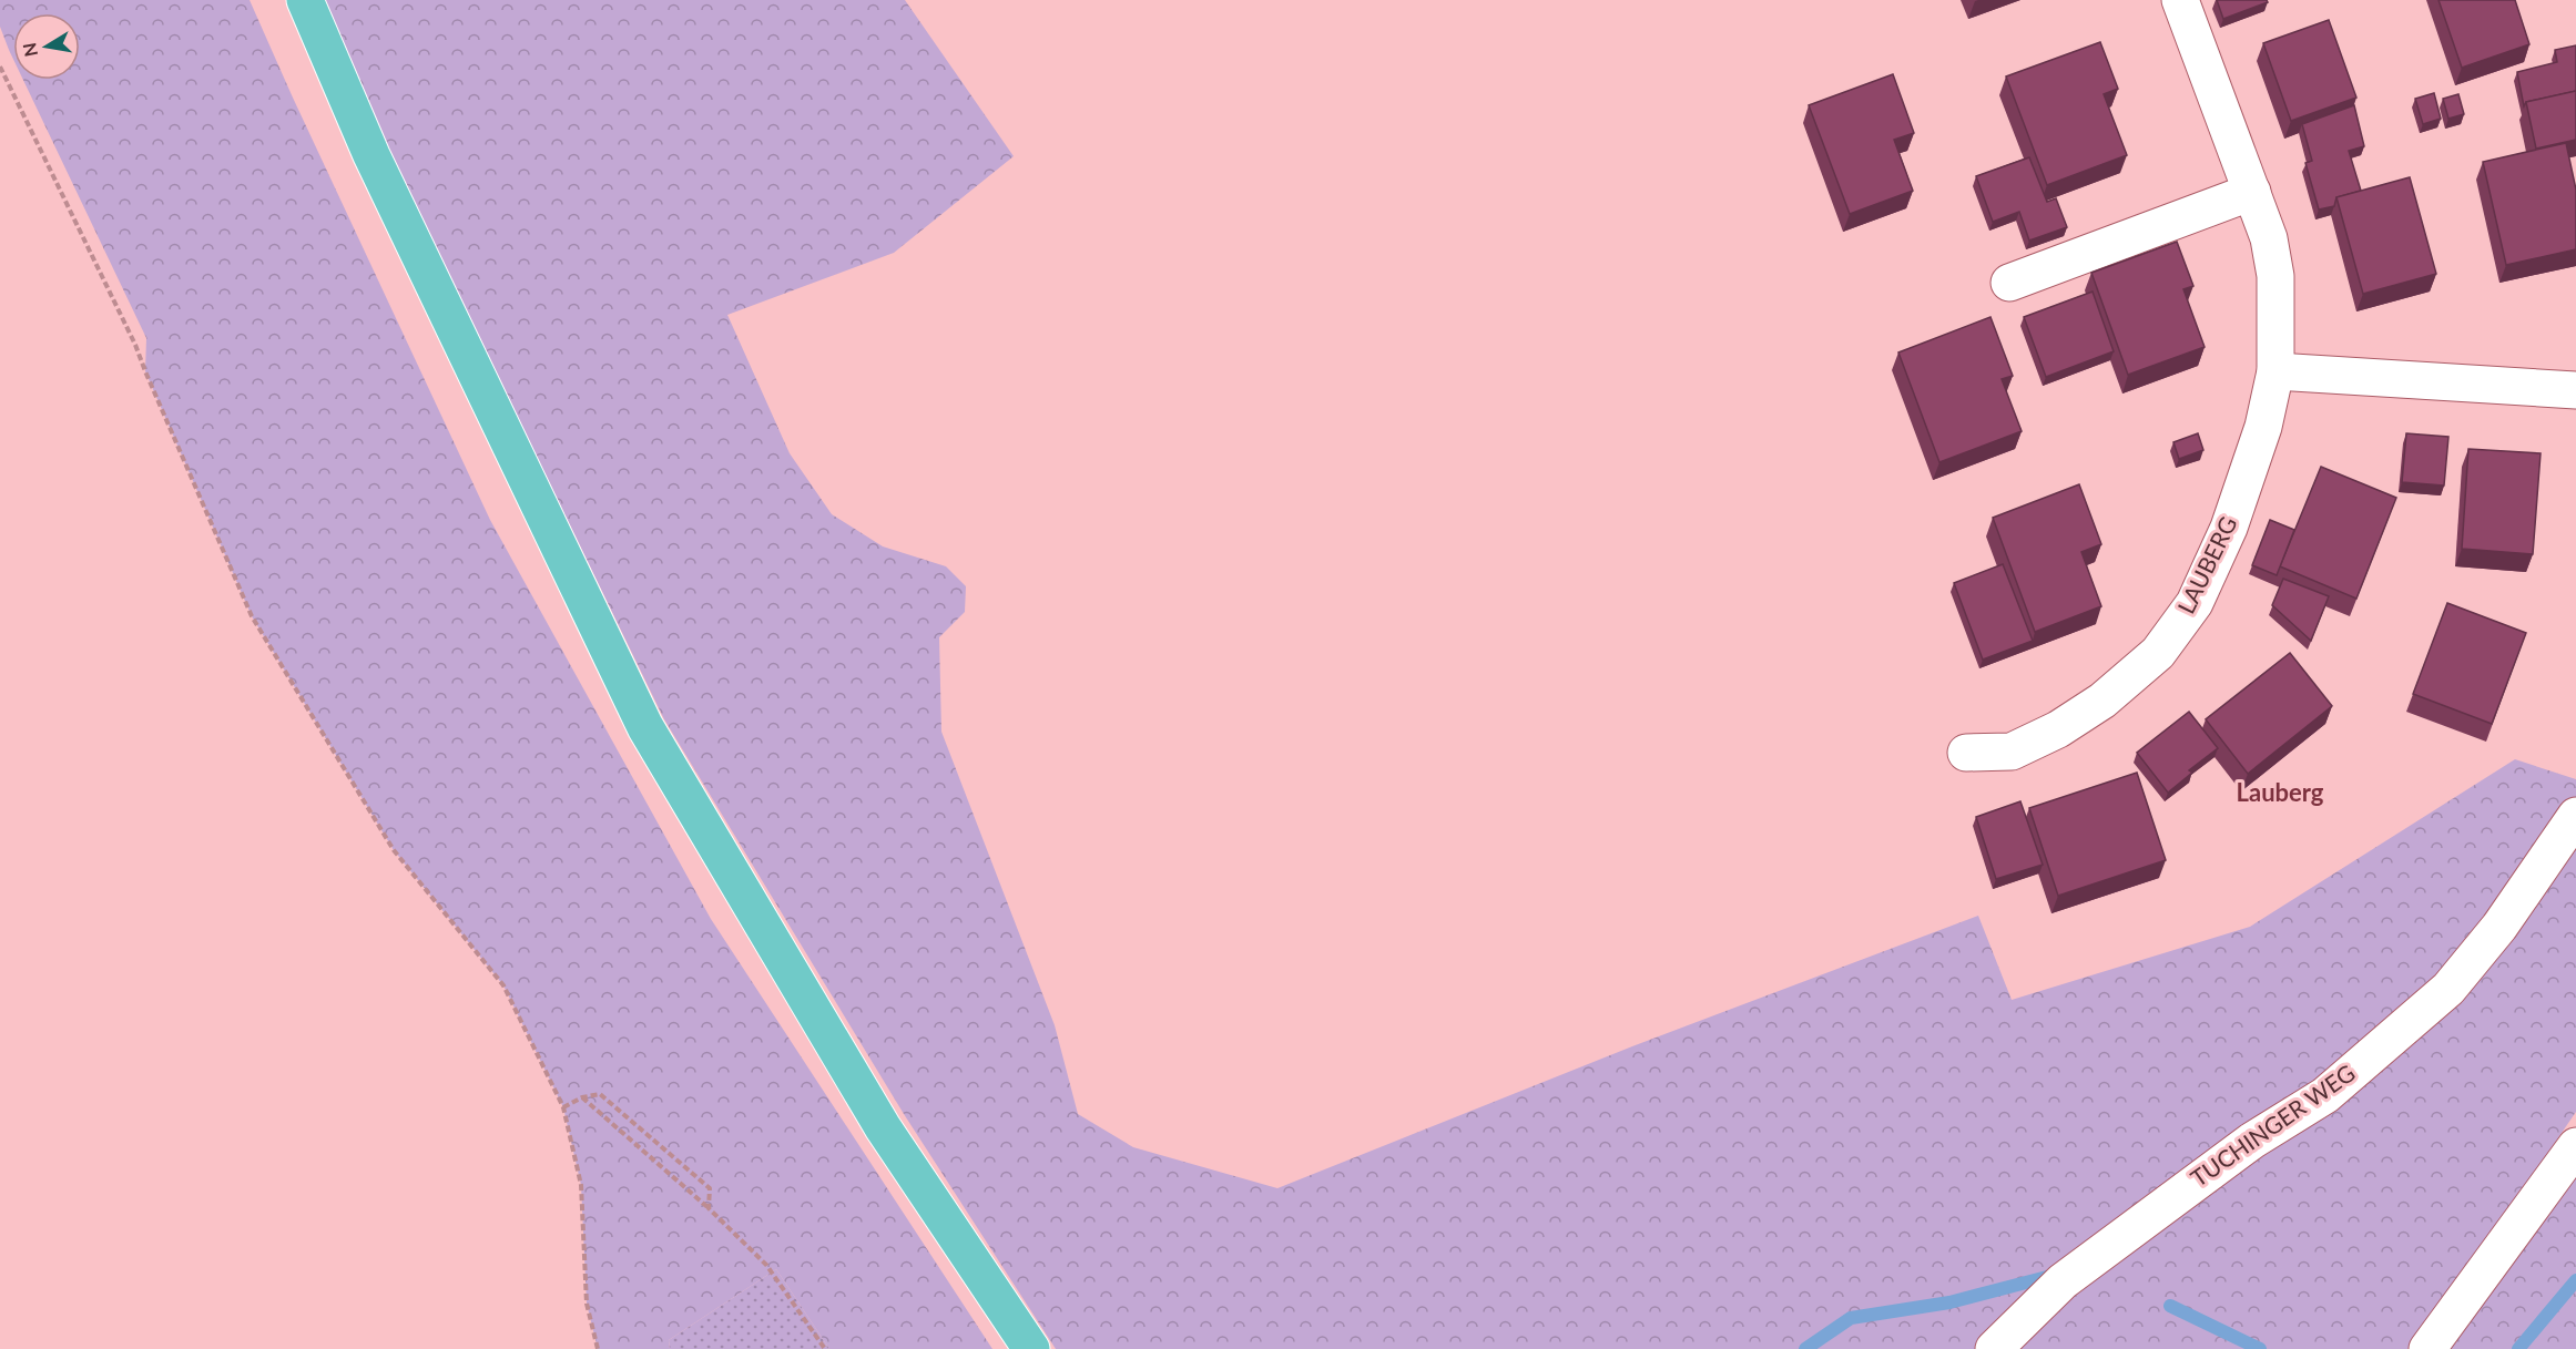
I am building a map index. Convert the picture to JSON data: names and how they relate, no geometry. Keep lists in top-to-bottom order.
{
  "streets": {
    "street": ["LAUBERG", "TUCHINGER WEG"]
  },
  "districts": ["Lauberg"],
  "north": "left"
}
